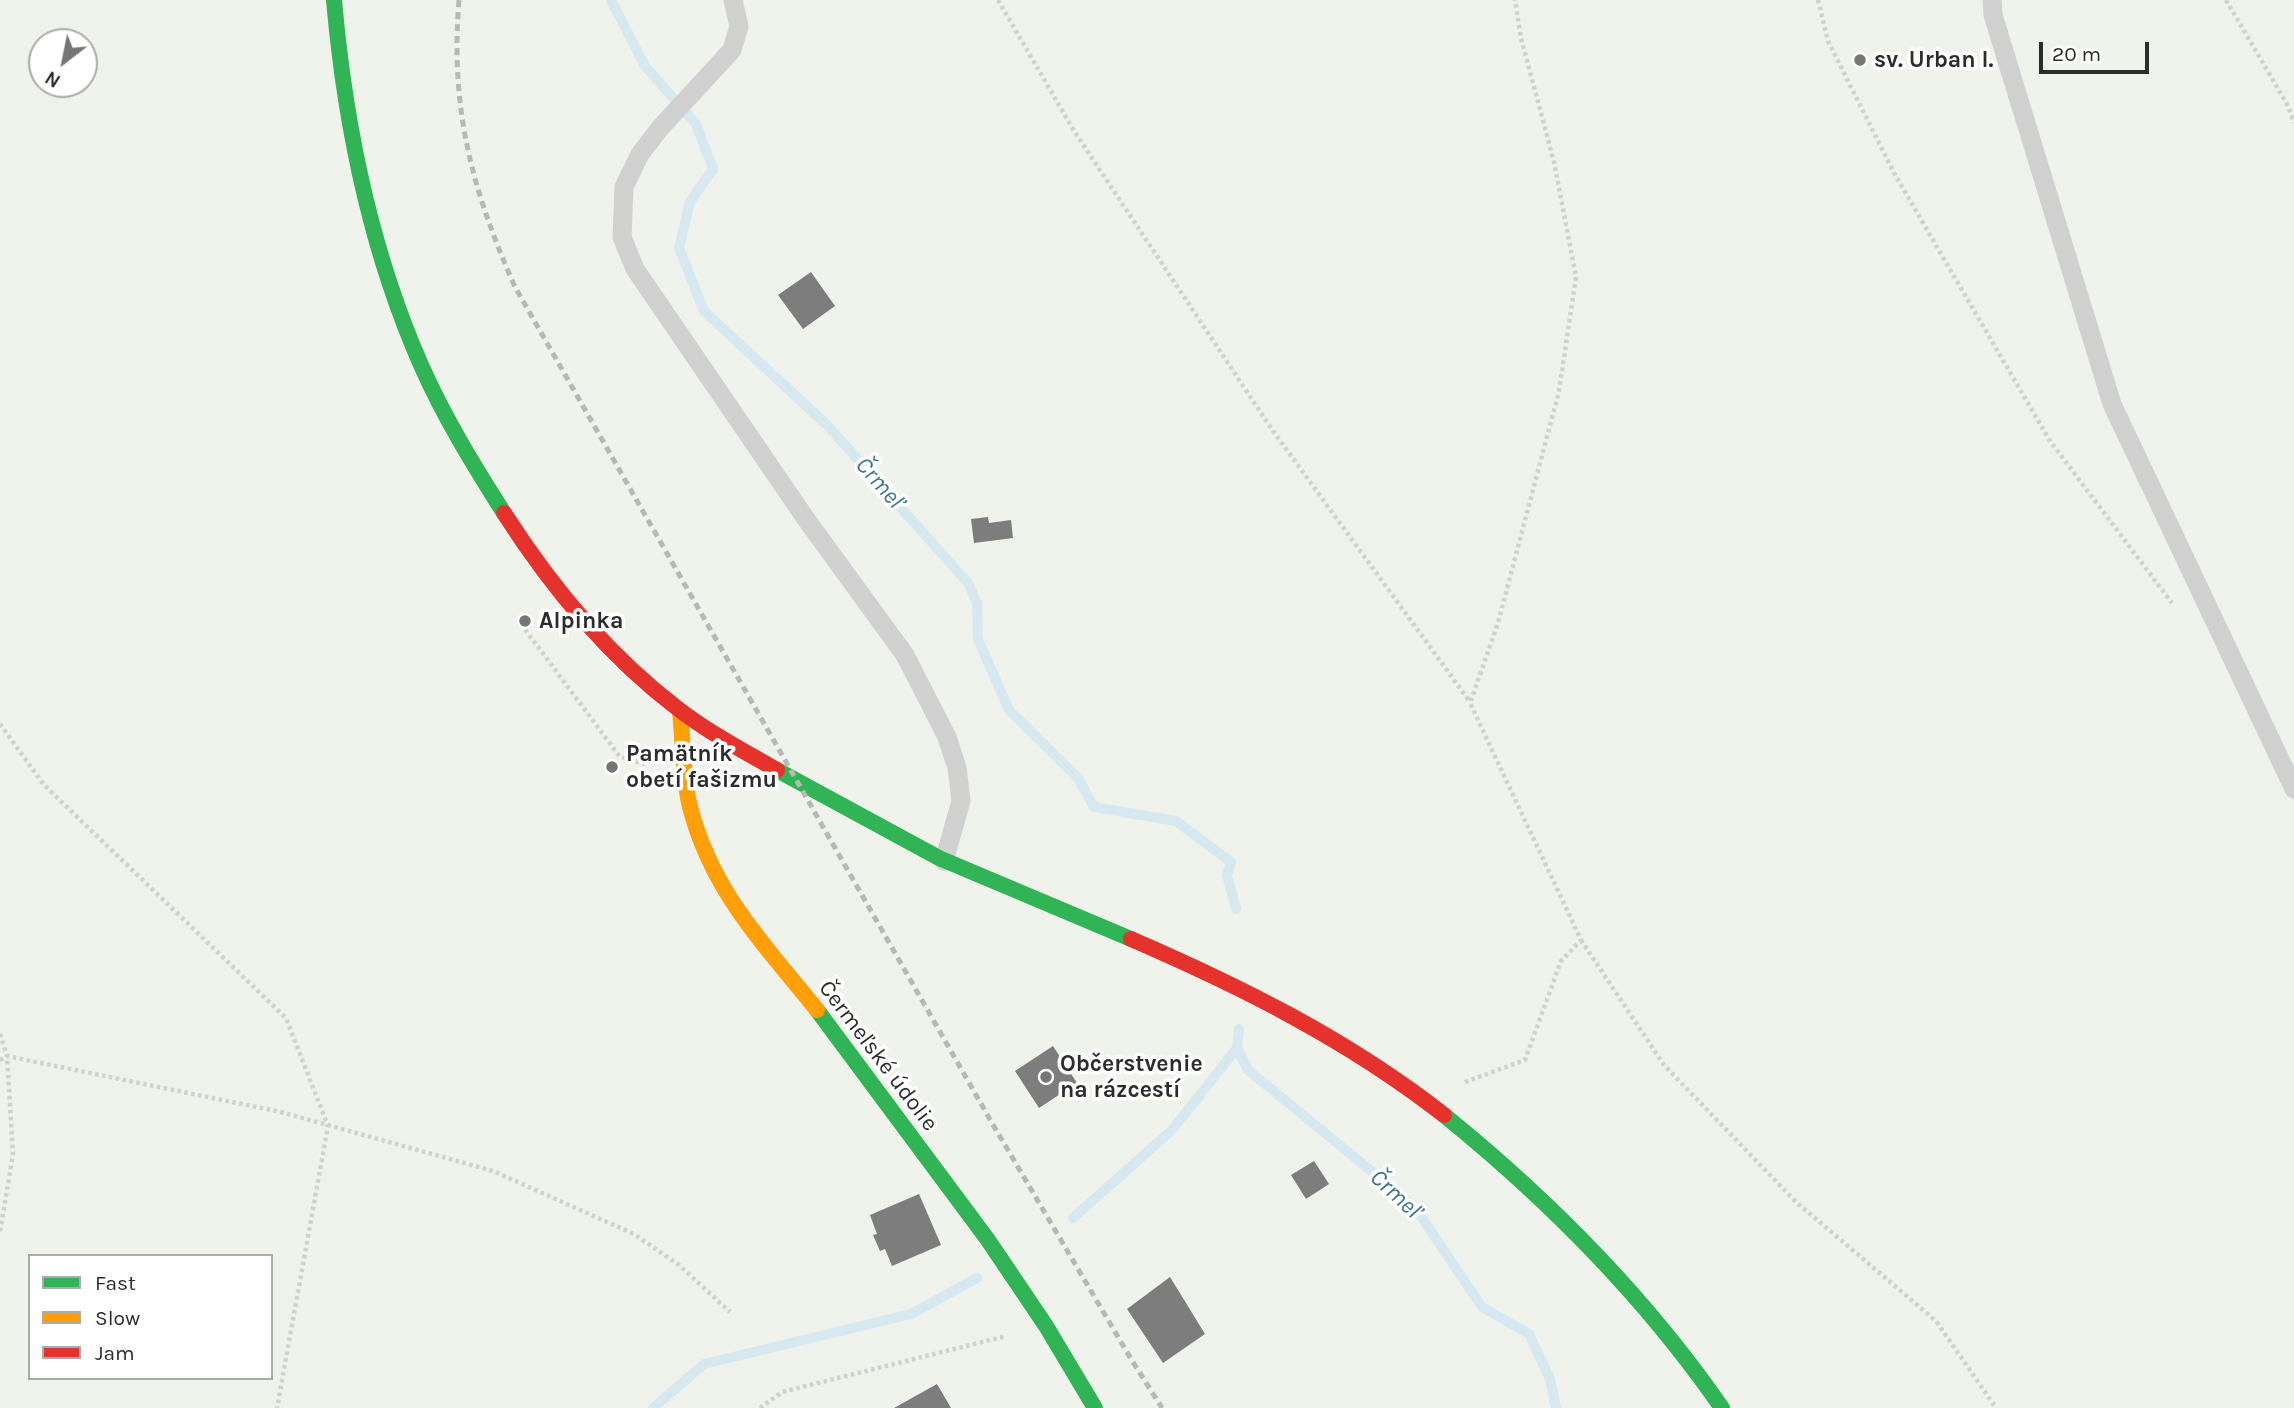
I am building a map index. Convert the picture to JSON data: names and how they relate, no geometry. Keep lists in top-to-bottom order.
{
  "streets": {
    "main road": ["Čermeľské údolie"]
  },
  "water": ["Črmeľ"],
  "places": [
    "sv. Urban I.",
    "Alpinka",
    "Pamätník obetí fašizmu",
    "Občerstvenie na rázcestí"
  ],
  "legend": ["Fast", "Slow", "Jam"],
  "scale_bar": "20 m",
  "north": "bottom left"
}
